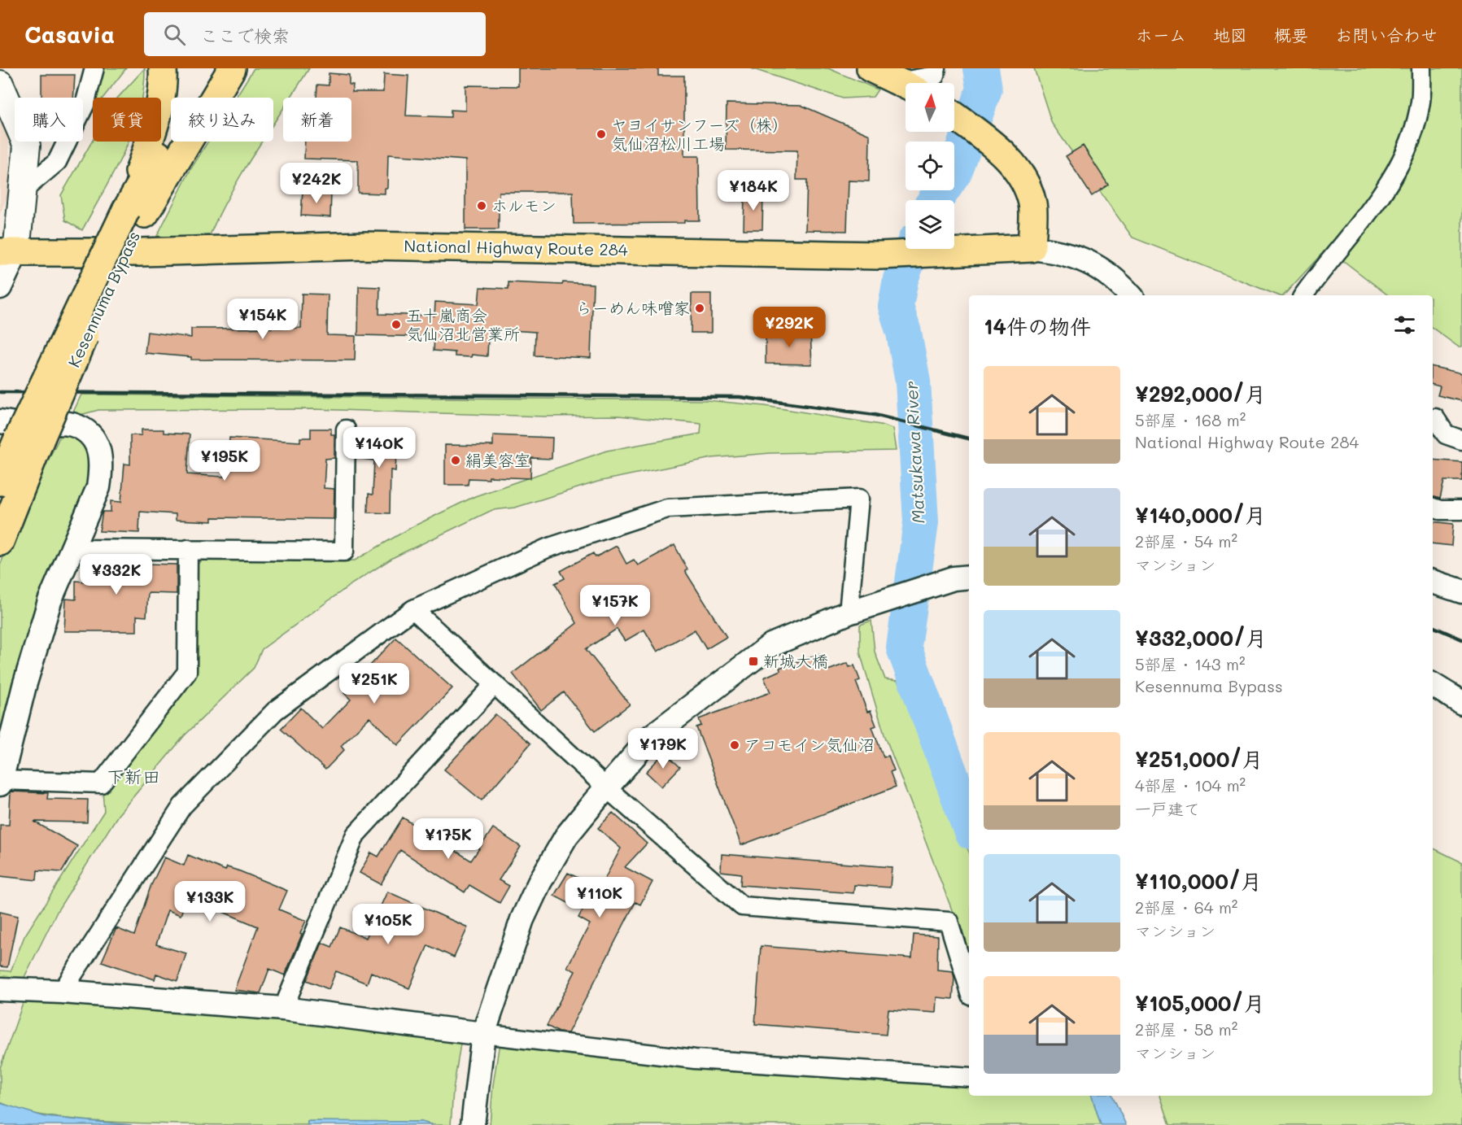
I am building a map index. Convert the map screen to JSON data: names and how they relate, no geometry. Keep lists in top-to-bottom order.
{
  "streets": {
    "highway": ["National Highway Route 284", "Kesennuma Bypass"]
  },
  "districts": ["下新田"],
  "water": ["Matsukawa River"],
  "places": {
    "other": [
      "ヤヨイサンフーズ（株） 気仙沼松川工場",
      "ホルモン",
      "らーめん味噌家",
      "五十嵐商会 気仙沼北営業所",
      "絹美容室",
      "アコモイン気仙沼"
    ],
    "transit": ["新城大橋"]
  },
  "north": "top",
  "page": {
    "header": "Casavia",
    "search": "ここで検索",
    "nav": [
      "ホーム",
      "地図",
      "概要",
      "お問い合わせ"
    ],
    "chip": [
      "購入",
      "賃貸",
      "絞り込み",
      "新着"
    ],
    "price": [
      "¥242K",
      "¥184K",
      "¥154K",
      "¥292K",
      "¥140K",
      "¥195K",
      "¥332K",
      "¥157K",
      "¥251K",
      "¥179K",
      "¥175K",
      "¥110K",
      "¥133K",
      "¥105K"
    ],
    "heading": "14件の物件",
    "list": [
      {
        "name": "¥292,000/月",
        "note": "5部屋 · 168 m² · National Highway Route 284"
      },
      {
        "name": "¥140,000/月",
        "note": "2部屋 · 54 m² · マンション"
      },
      {
        "name": "¥332,000/月",
        "note": "5部屋 · 143 m² · Kesennuma Bypass"
      },
      {
        "name": "¥251,000/月",
        "note": "4部屋 · 104 m² · 一戸建て"
      },
      {
        "name": "¥110,000/月",
        "note": "2部屋 · 64 m² · マンション"
      },
      {
        "name": "¥105,000/月",
        "note": "2部屋 · 58 m² · マンション"
      }
    ]
  }
}
